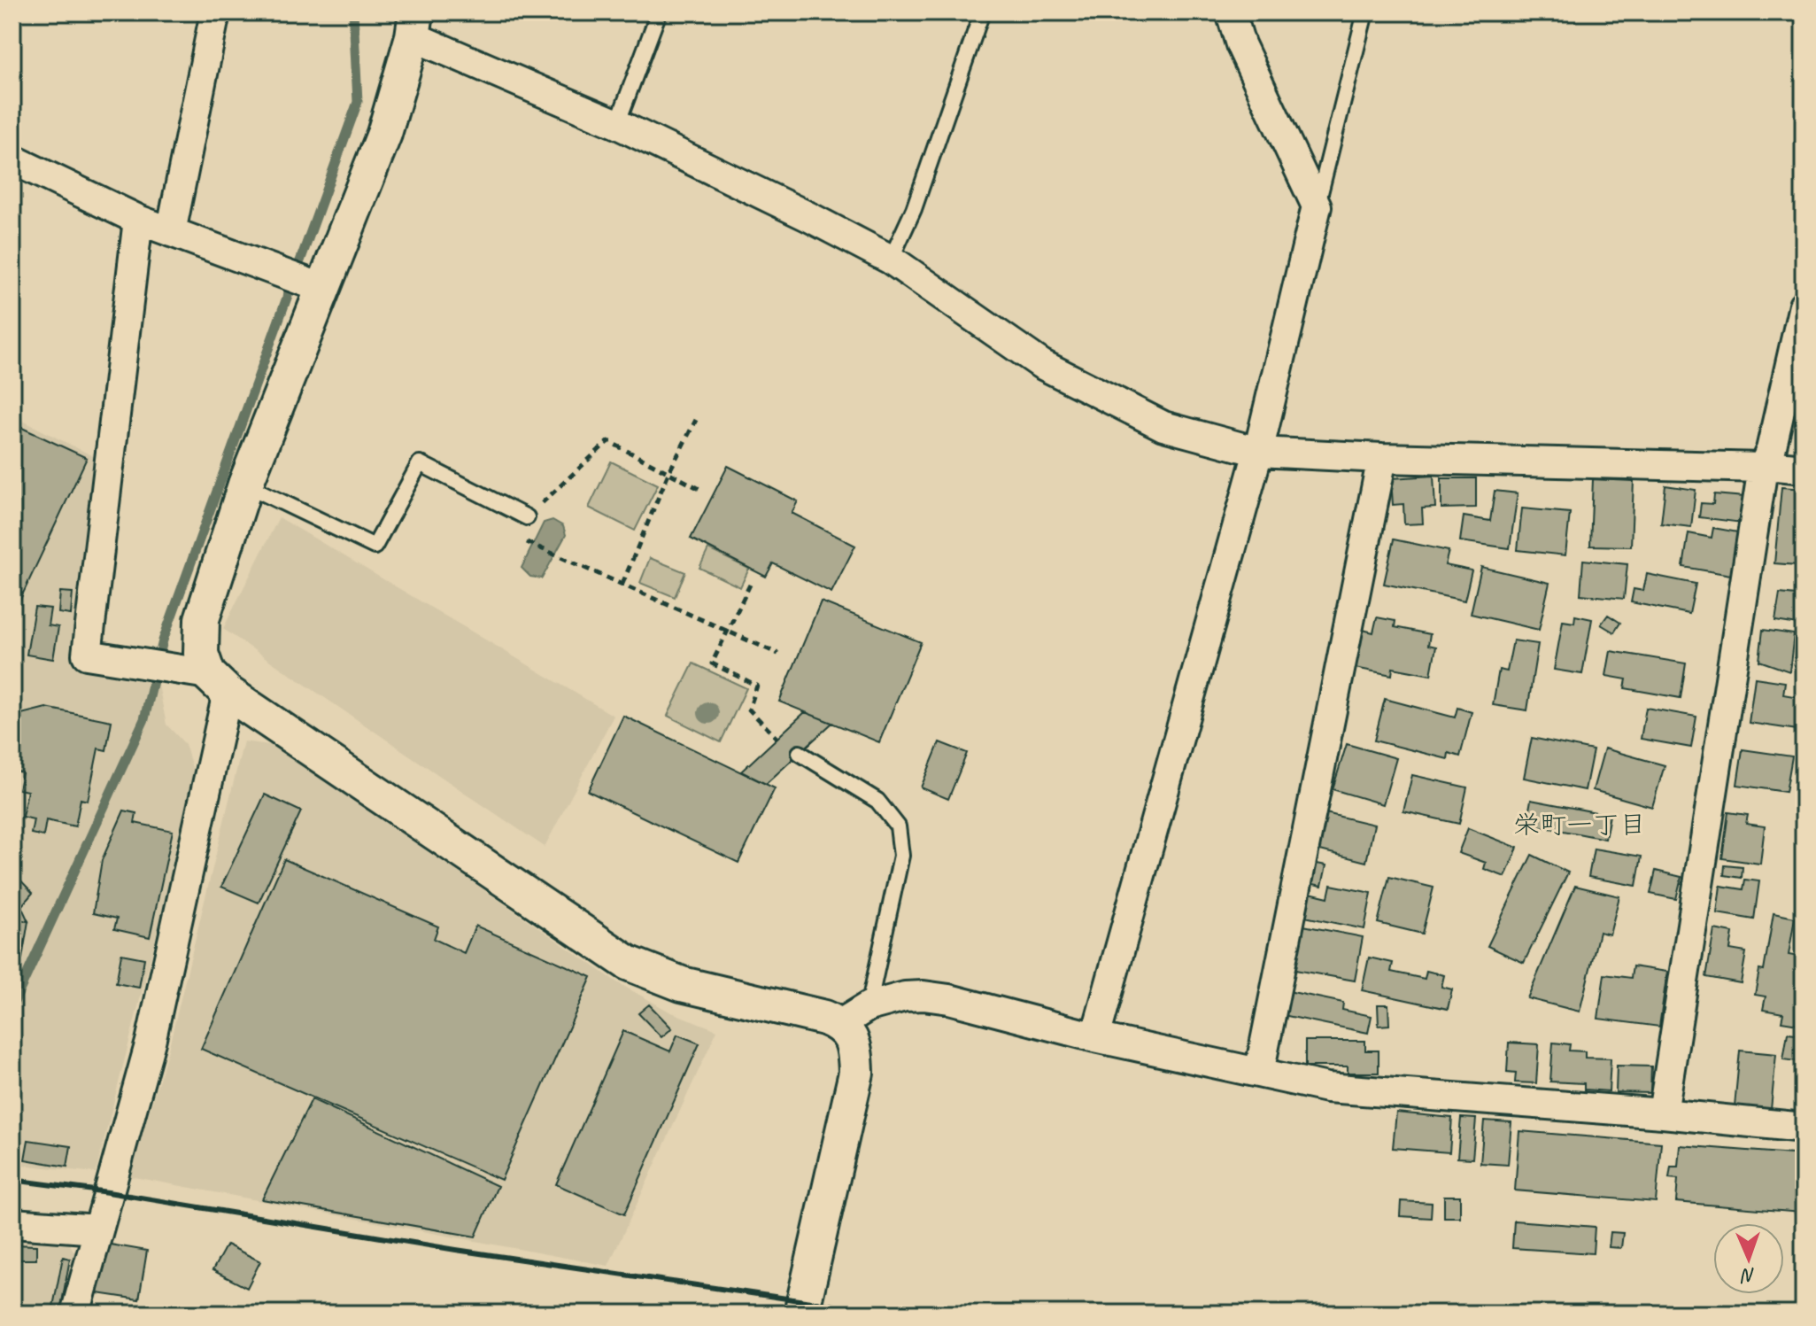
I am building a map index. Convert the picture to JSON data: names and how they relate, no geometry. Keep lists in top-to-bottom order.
{
  "districts": ["栄町一丁目"],
  "north": "bottom"
}
